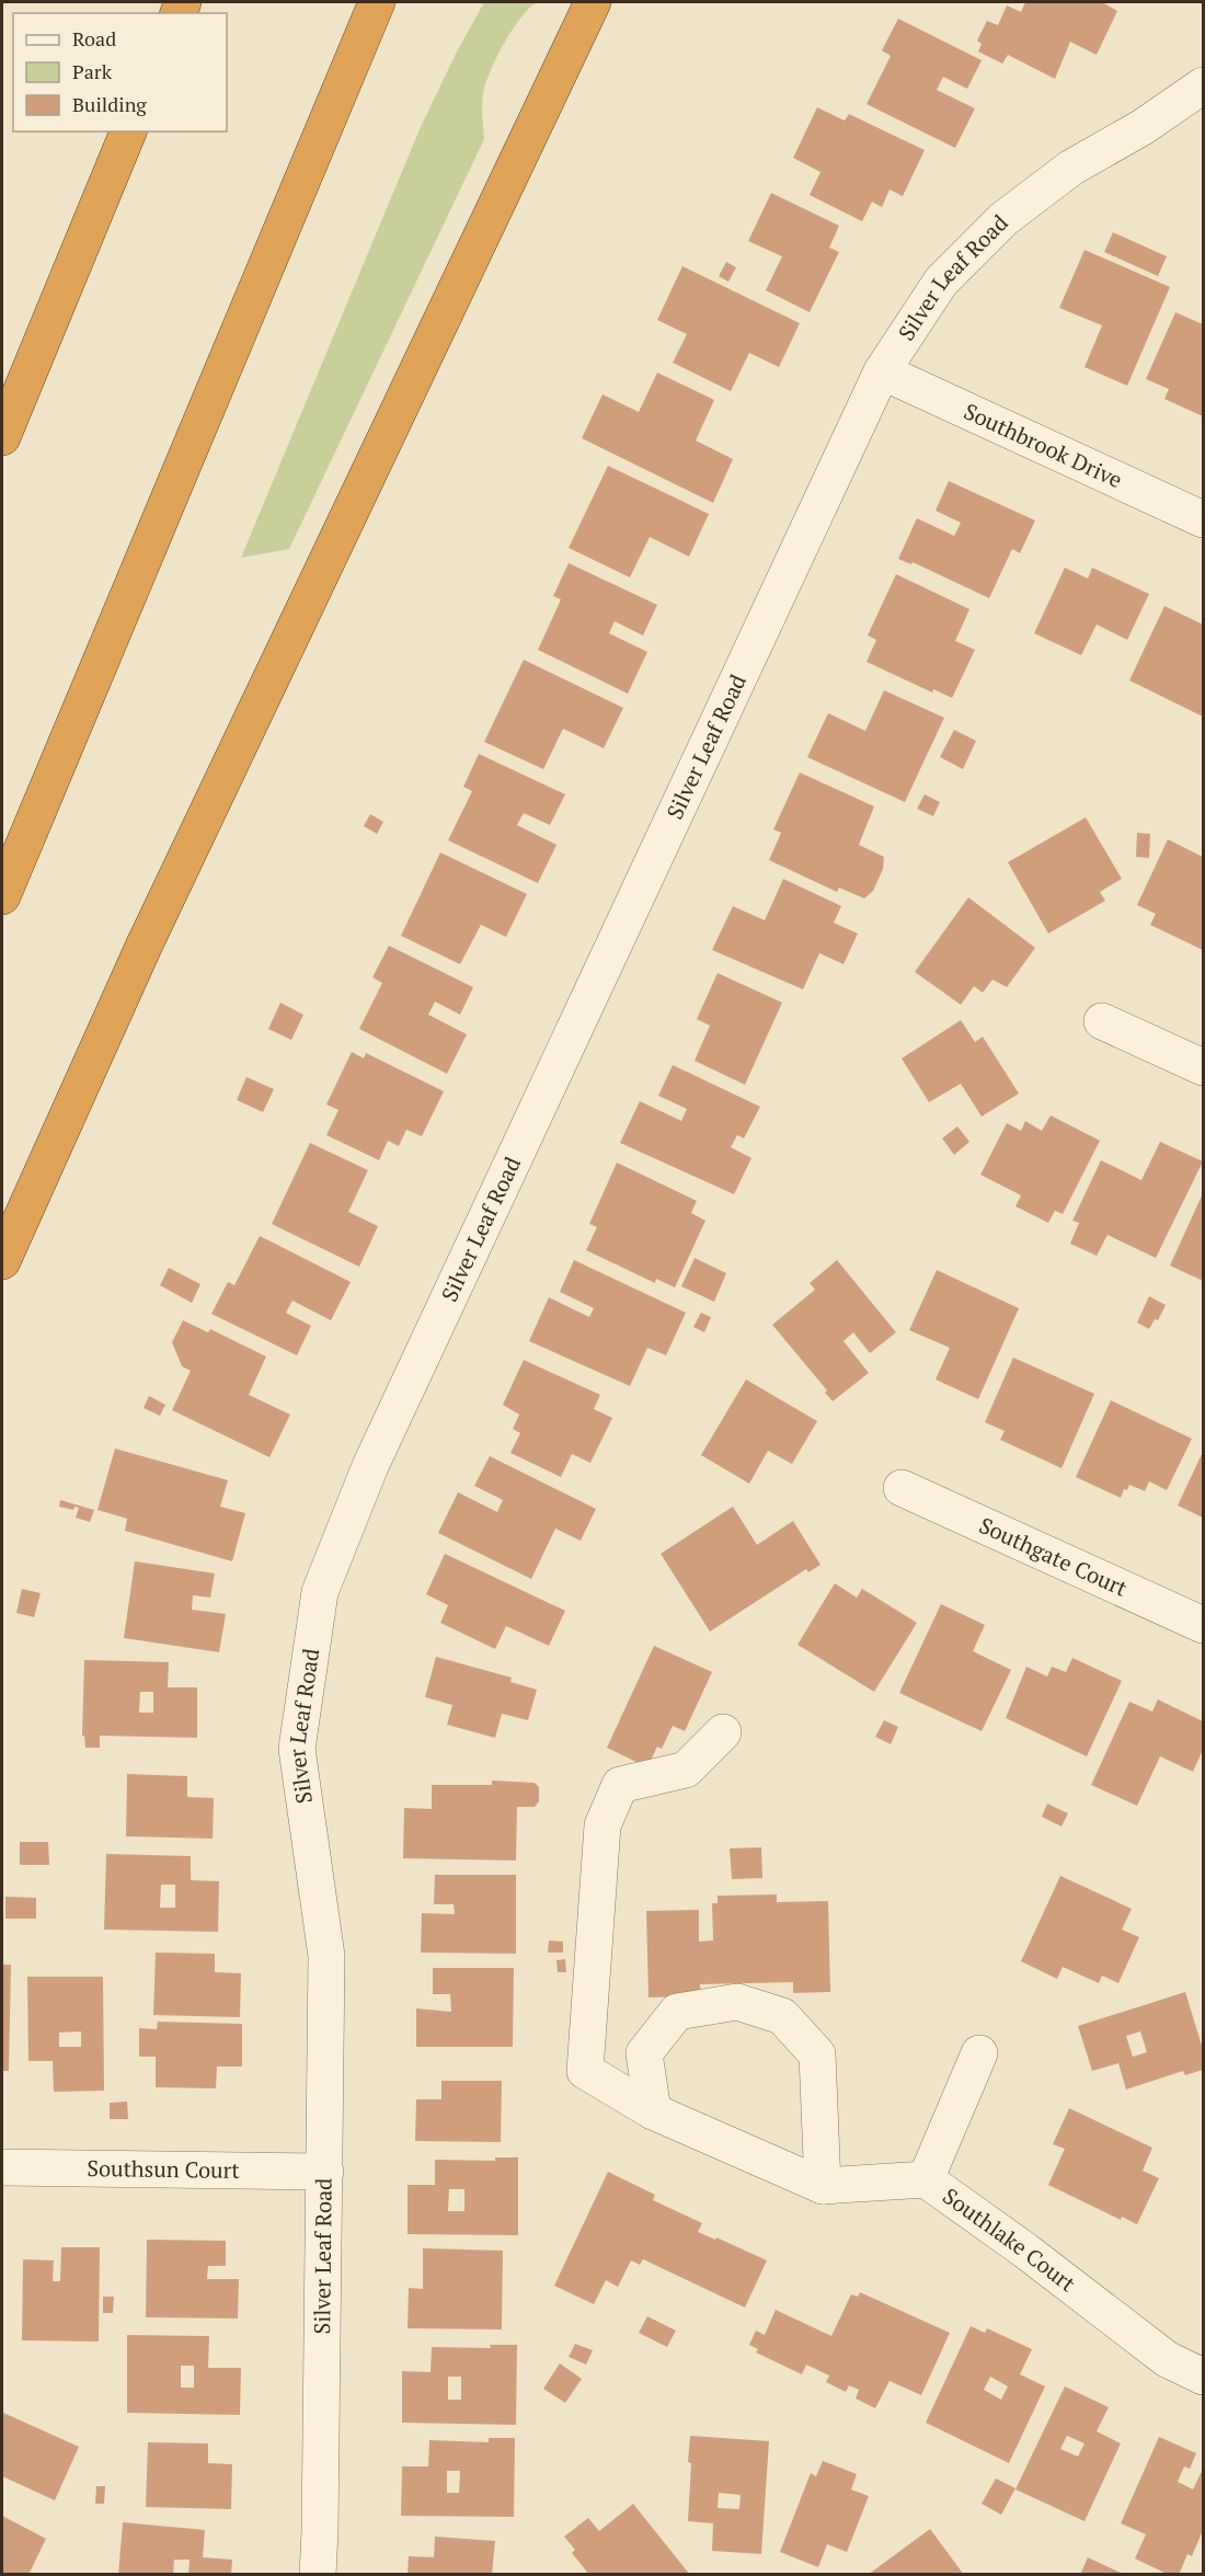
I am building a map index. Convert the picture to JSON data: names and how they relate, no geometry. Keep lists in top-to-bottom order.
{
  "streets": {
    "street": [
      "Silver Leaf Road",
      "Southbrook Drive",
      "Southgate Court",
      "Southsun Court",
      "Southlake Court"
    ]
  },
  "crossings": [
    ["Silver Leaf Road", "Southbrook Drive"],
    ["Silver Leaf Road", "Southsun Court"]
  ],
  "legend": ["Road", "Park", "Building"]
}
